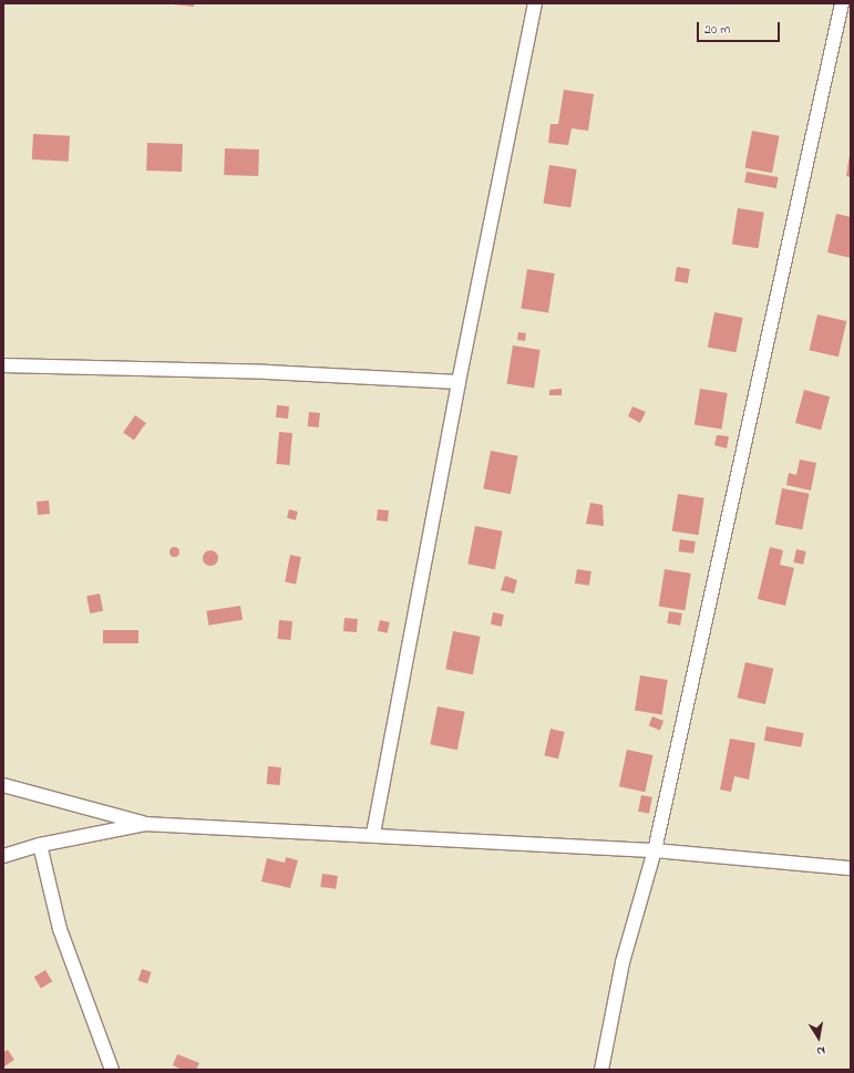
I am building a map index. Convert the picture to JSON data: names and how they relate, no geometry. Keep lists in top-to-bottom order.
{
  "scale_bar": "20 m",
  "north": "bottom"
}
